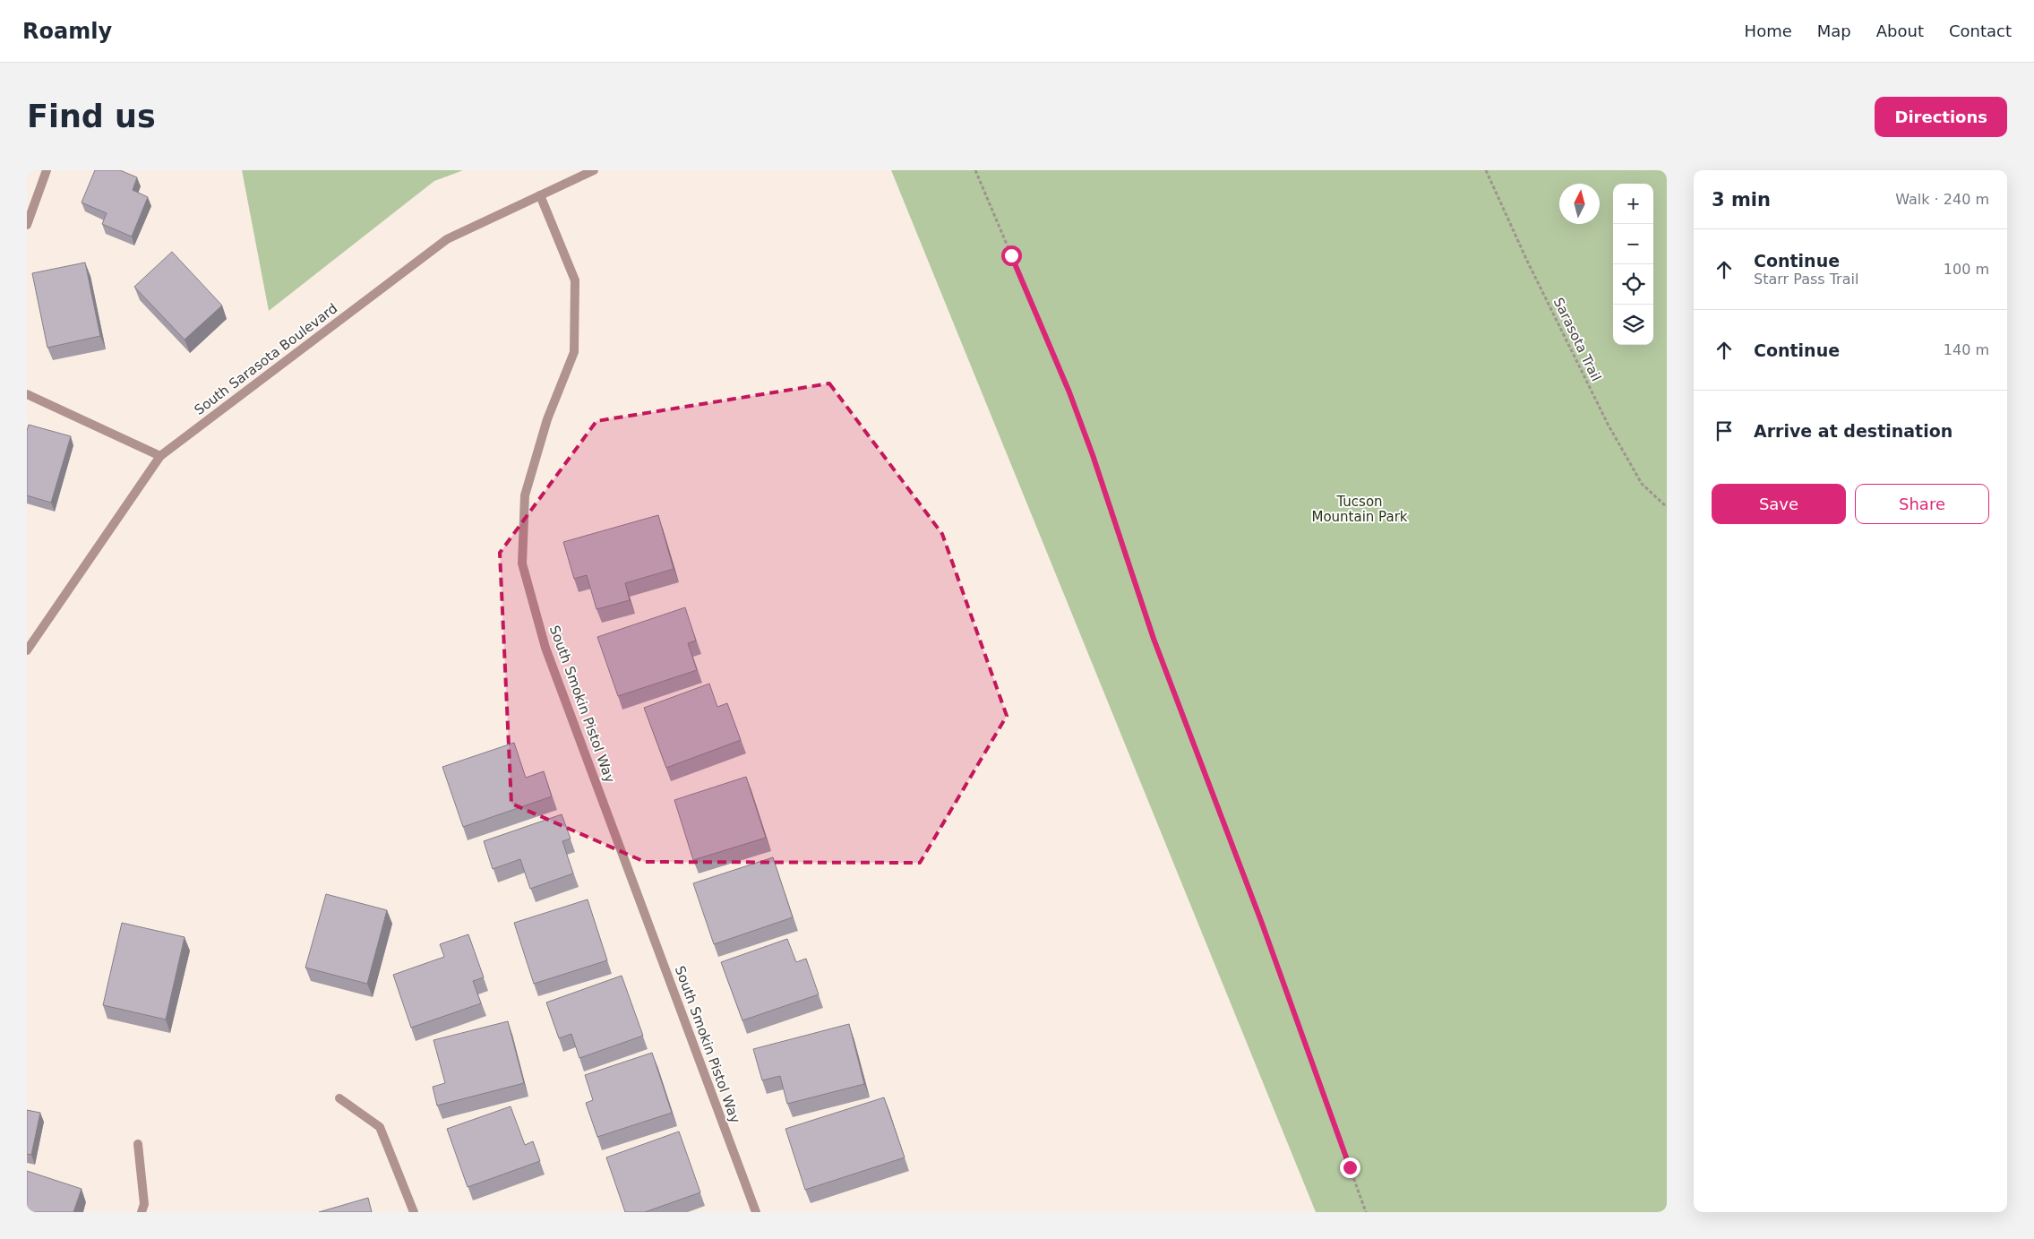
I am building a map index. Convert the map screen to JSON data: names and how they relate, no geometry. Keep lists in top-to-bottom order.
{
  "streets": {
    "street": ["South Sarasota Boulevard", "South Smokin Pistol Way"],
    "path": ["Sarasota Trail"]
  },
  "crossings": [
    ["South Sarasota Boulevard", "South Smokin Pistol Way"]
  ],
  "parks": ["Tucson Mountain Park"],
  "north": "top",
  "page": {
    "header": "Roamly",
    "nav": [
      "Home",
      "Map",
      "About",
      "Contact"
    ],
    "buttons": [
      "Directions",
      ["Save", "Share"]
    ],
    "title": "Find us",
    "heading": ["3 min", "Walk · 240 m"],
    "map_buttons": ["+", "−"],
    "list": [
      ["Continue", "Starr Pass Trail", "100 m"],
      ["Continue", "140 m"],
      "Arrive at destination"
    ]
  }
}
